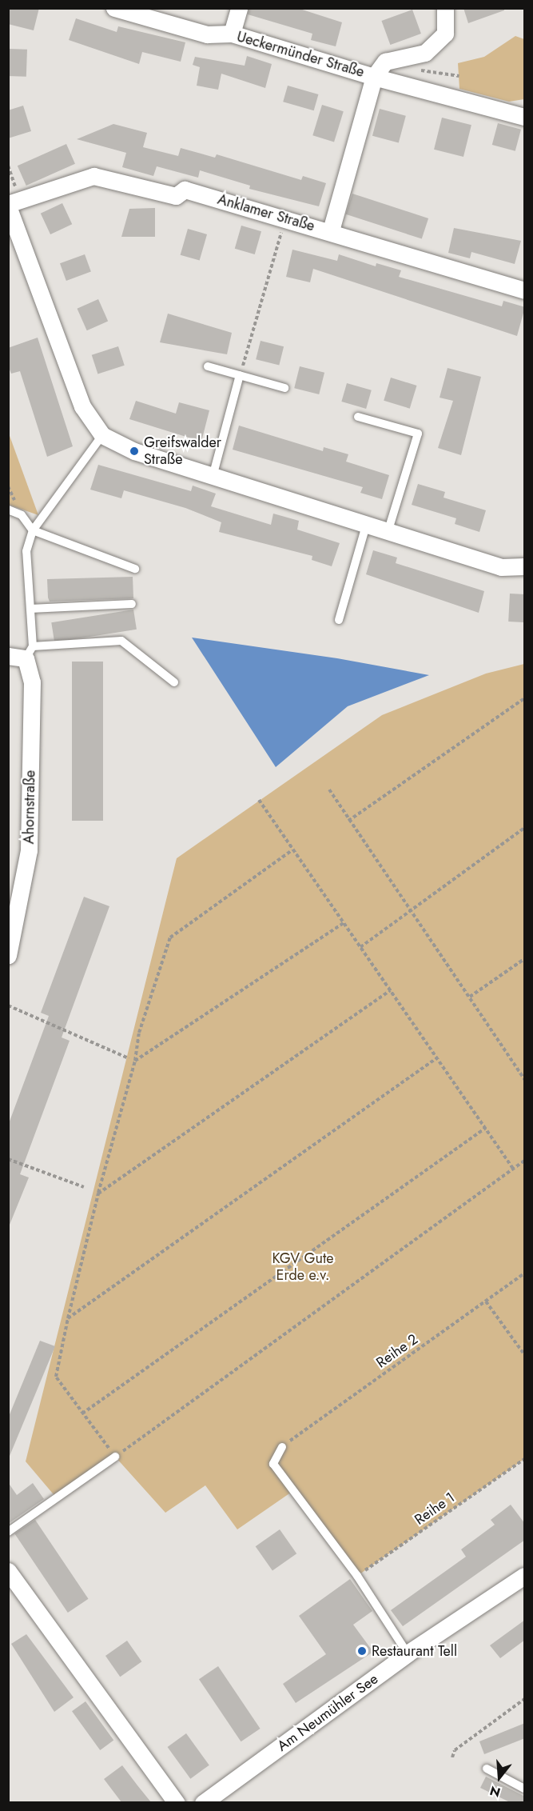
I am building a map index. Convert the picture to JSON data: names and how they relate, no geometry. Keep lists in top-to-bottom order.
{
  "streets": {
    "street": [
      "Ueckermünder Straße",
      "Anklamer Straße",
      "Ahornstraße",
      "Am Neumühler See"
    ],
    "path": ["Reihe 2", "Reihe 1"]
  },
  "parks": ["KGV Gute Erde e.v."],
  "places": ["Greifswalder Straße", "Restaurant Tell"],
  "north": "bottom"
}
